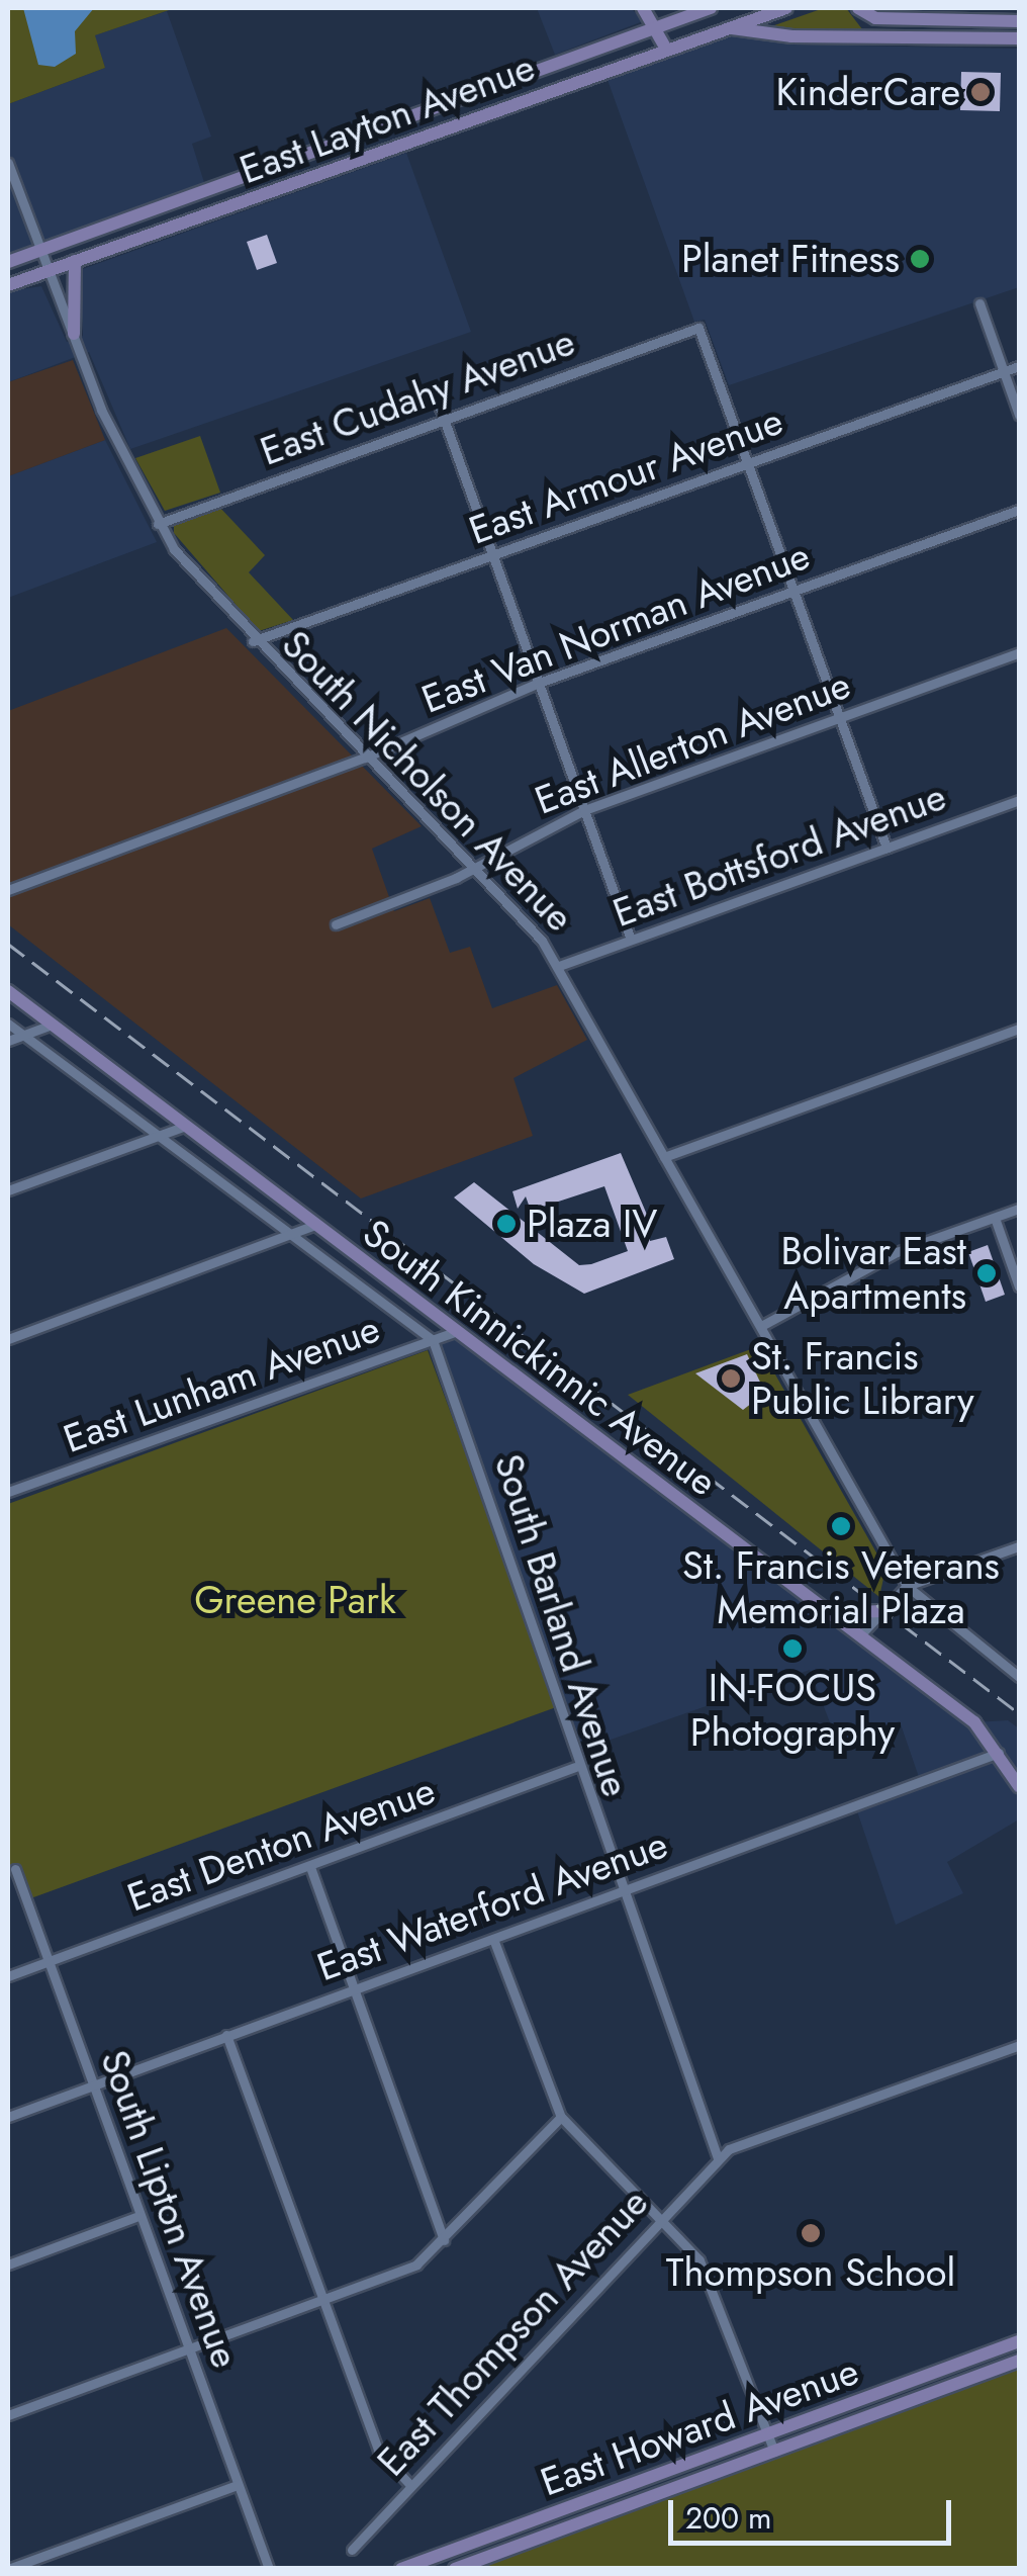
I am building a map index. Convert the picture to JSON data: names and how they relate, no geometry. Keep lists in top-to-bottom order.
{
  "streets": {
    "main road": ["East Layton Avenue", "South Kinnickinnic Avenue", "East Howard Avenue"],
    "street": [
      "East Cudahy Avenue",
      "East Armour Avenue",
      "East Van Norman Avenue",
      "East Allerton Avenue",
      "South Nicholson Avenue",
      "East Bottsford Avenue",
      "East Lunham Avenue",
      "South Barland Avenue",
      "East Denton Avenue",
      "East Waterford Avenue",
      "South Lipton Avenue",
      "East Thompson Avenue"
    ]
  },
  "crossings": [
    ["East Layton Avenue", "South Nicholson Avenue"],
    ["East Cudahy Avenue", "East Armour Avenue"],
    ["East Cudahy Avenue", "South Nicholson Avenue"],
    ["East Armour Avenue", "South Nicholson Avenue"],
    ["East Van Norman Avenue", "South Nicholson Avenue"],
    ["East Allerton Avenue", "South Nicholson Avenue"],
    ["South Nicholson Avenue", "East Bottsford Avenue"],
    ["South Kinnickinnic Avenue", "East Lunham Avenue"],
    ["South Kinnickinnic Avenue", "South Barland Avenue"],
    ["South Kinnickinnic Avenue", "East Waterford Avenue"],
    ["East Lunham Avenue", "South Barland Avenue"],
    ["South Barland Avenue", "East Denton Avenue"],
    ["South Barland Avenue", "East Waterford Avenue"],
    ["South Barland Avenue", "East Thompson Avenue"],
    ["East Denton Avenue", "South Lipton Avenue"],
    ["East Waterford Avenue", "South Lipton Avenue"]
  ],
  "parks": ["Greene Park"],
  "places": [
    "KinderCare",
    "Planet Fitness",
    "Plaza IV",
    "Bolivar East Apartments",
    "St. Francis Public Library",
    "St. Francis Veterans Memorial Plaza",
    "IN-FOCUS Photography",
    "Thompson School"
  ],
  "scale_bar": "200 m"
}
